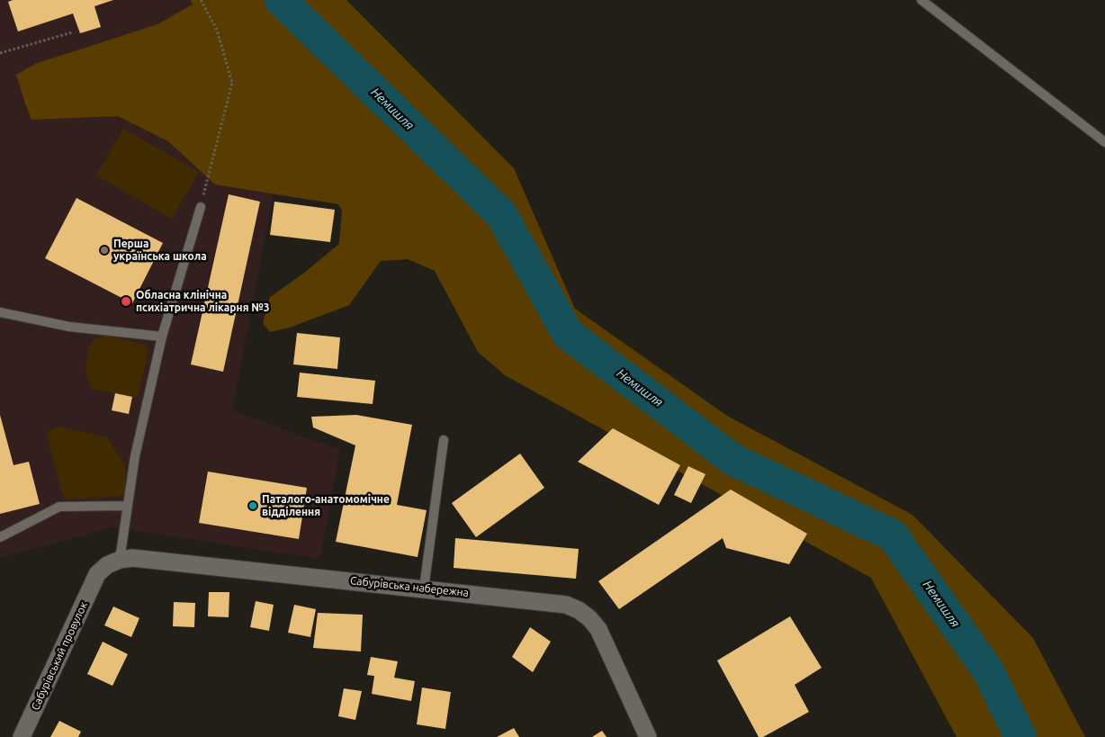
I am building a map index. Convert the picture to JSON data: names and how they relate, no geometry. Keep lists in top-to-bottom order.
{
  "streets": {
    "street": ["Сабурівська набережна", "Сабурівський провулок"]
  },
  "crossings": [
    ["Сабурівська набережна", "Сабурівський провулок"]
  ],
  "water": ["Немишля"],
  "places": ["Перша українська школа", "Обласна клінічна психіатрична лікарня №3", "Паталого-анатомомічне відділення"]
}
